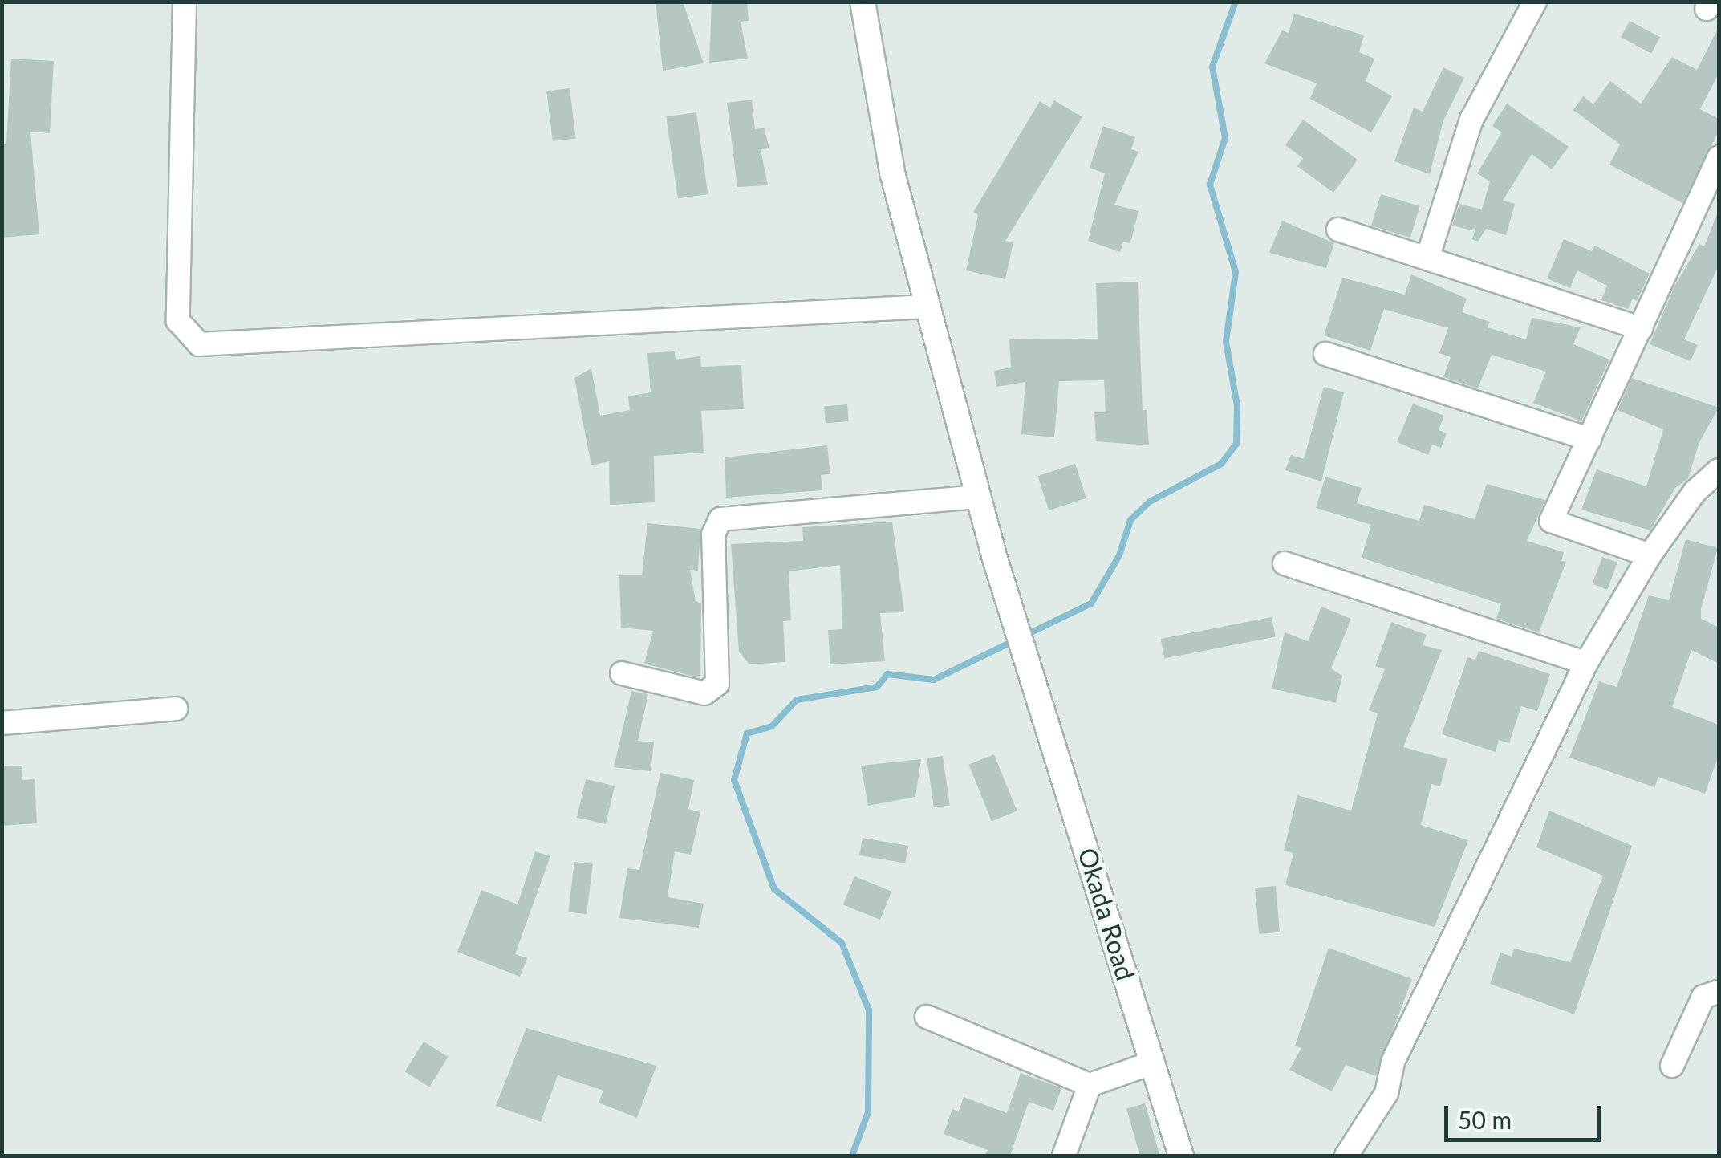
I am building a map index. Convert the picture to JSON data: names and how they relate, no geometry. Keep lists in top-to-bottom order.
{
  "streets": {
    "street": ["Okada Road"]
  },
  "scale_bar": "50 m"
}
